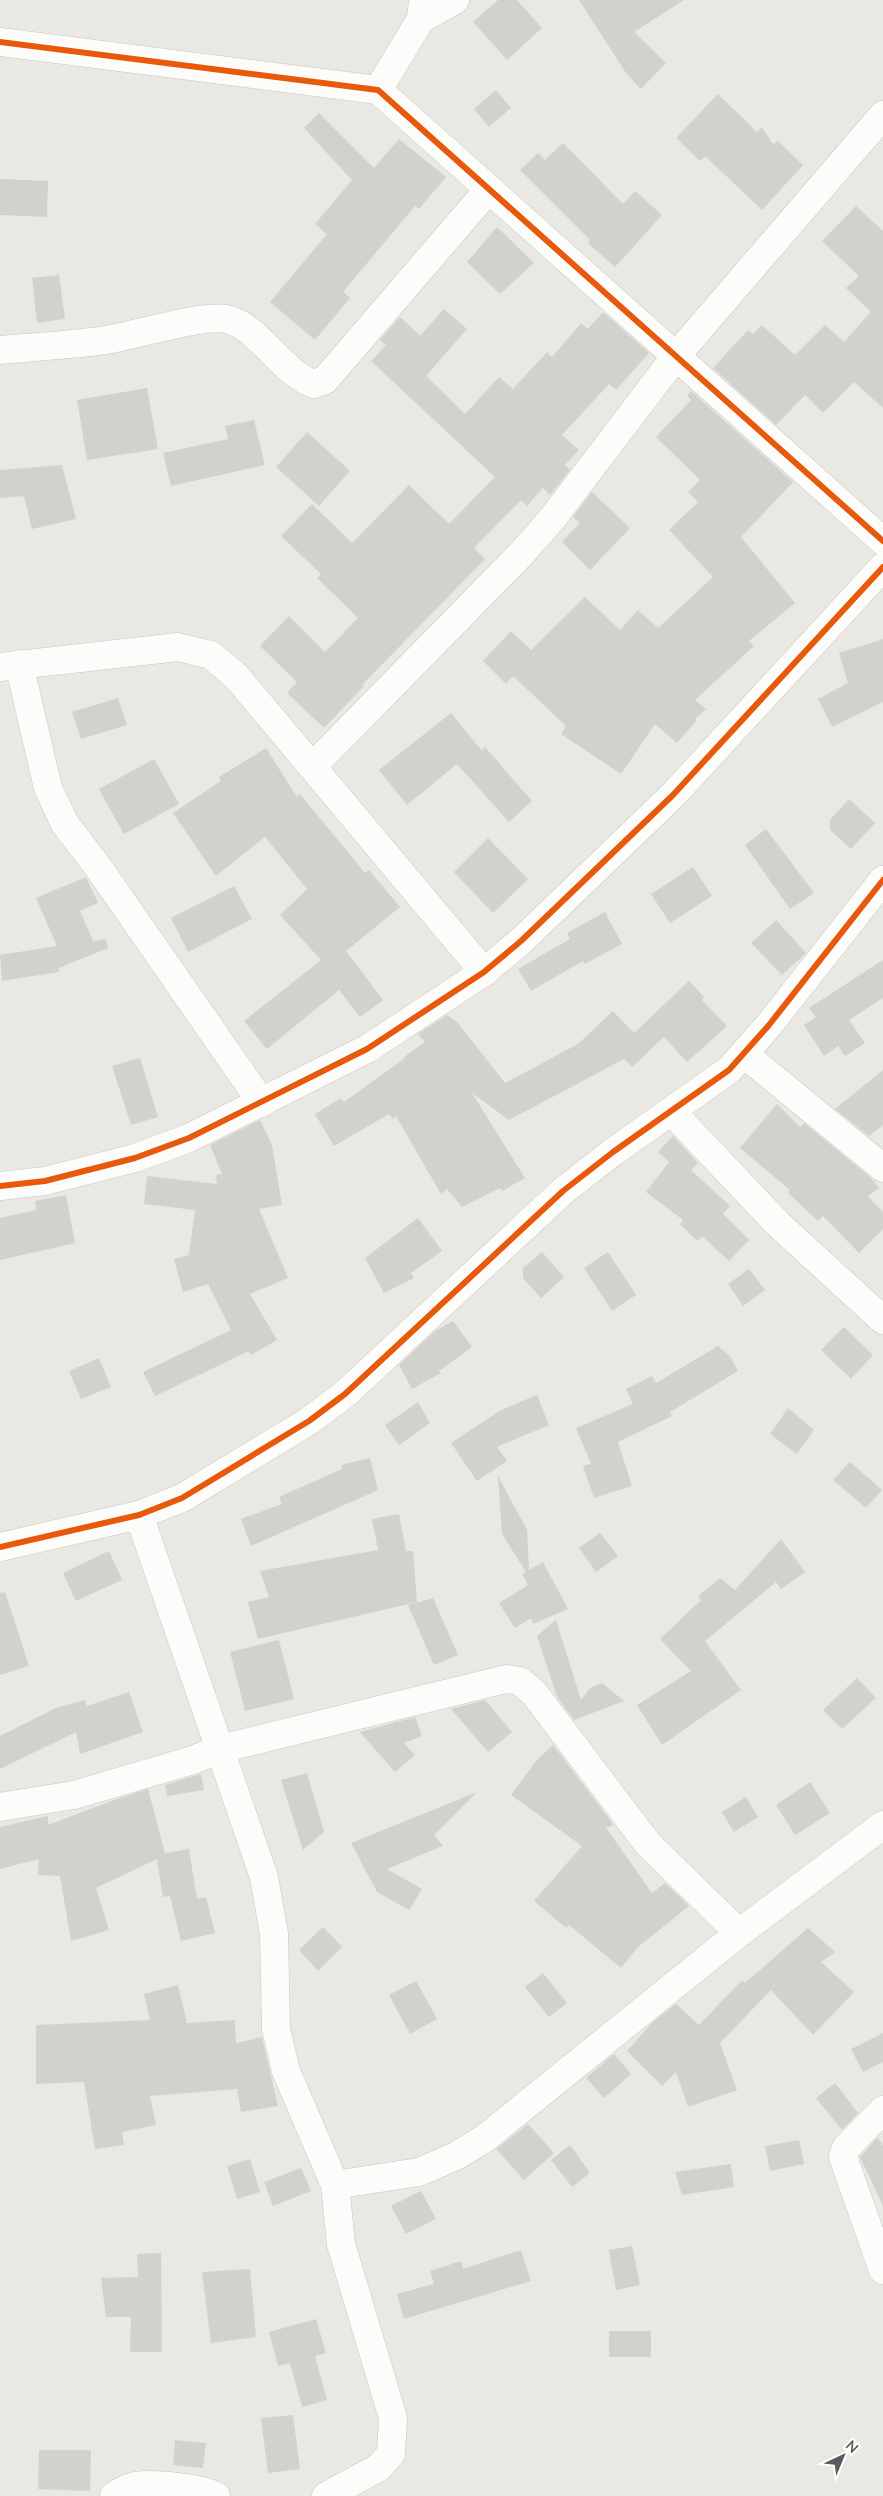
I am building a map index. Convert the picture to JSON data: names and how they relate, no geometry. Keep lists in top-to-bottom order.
{
  "north": "top right"
}
